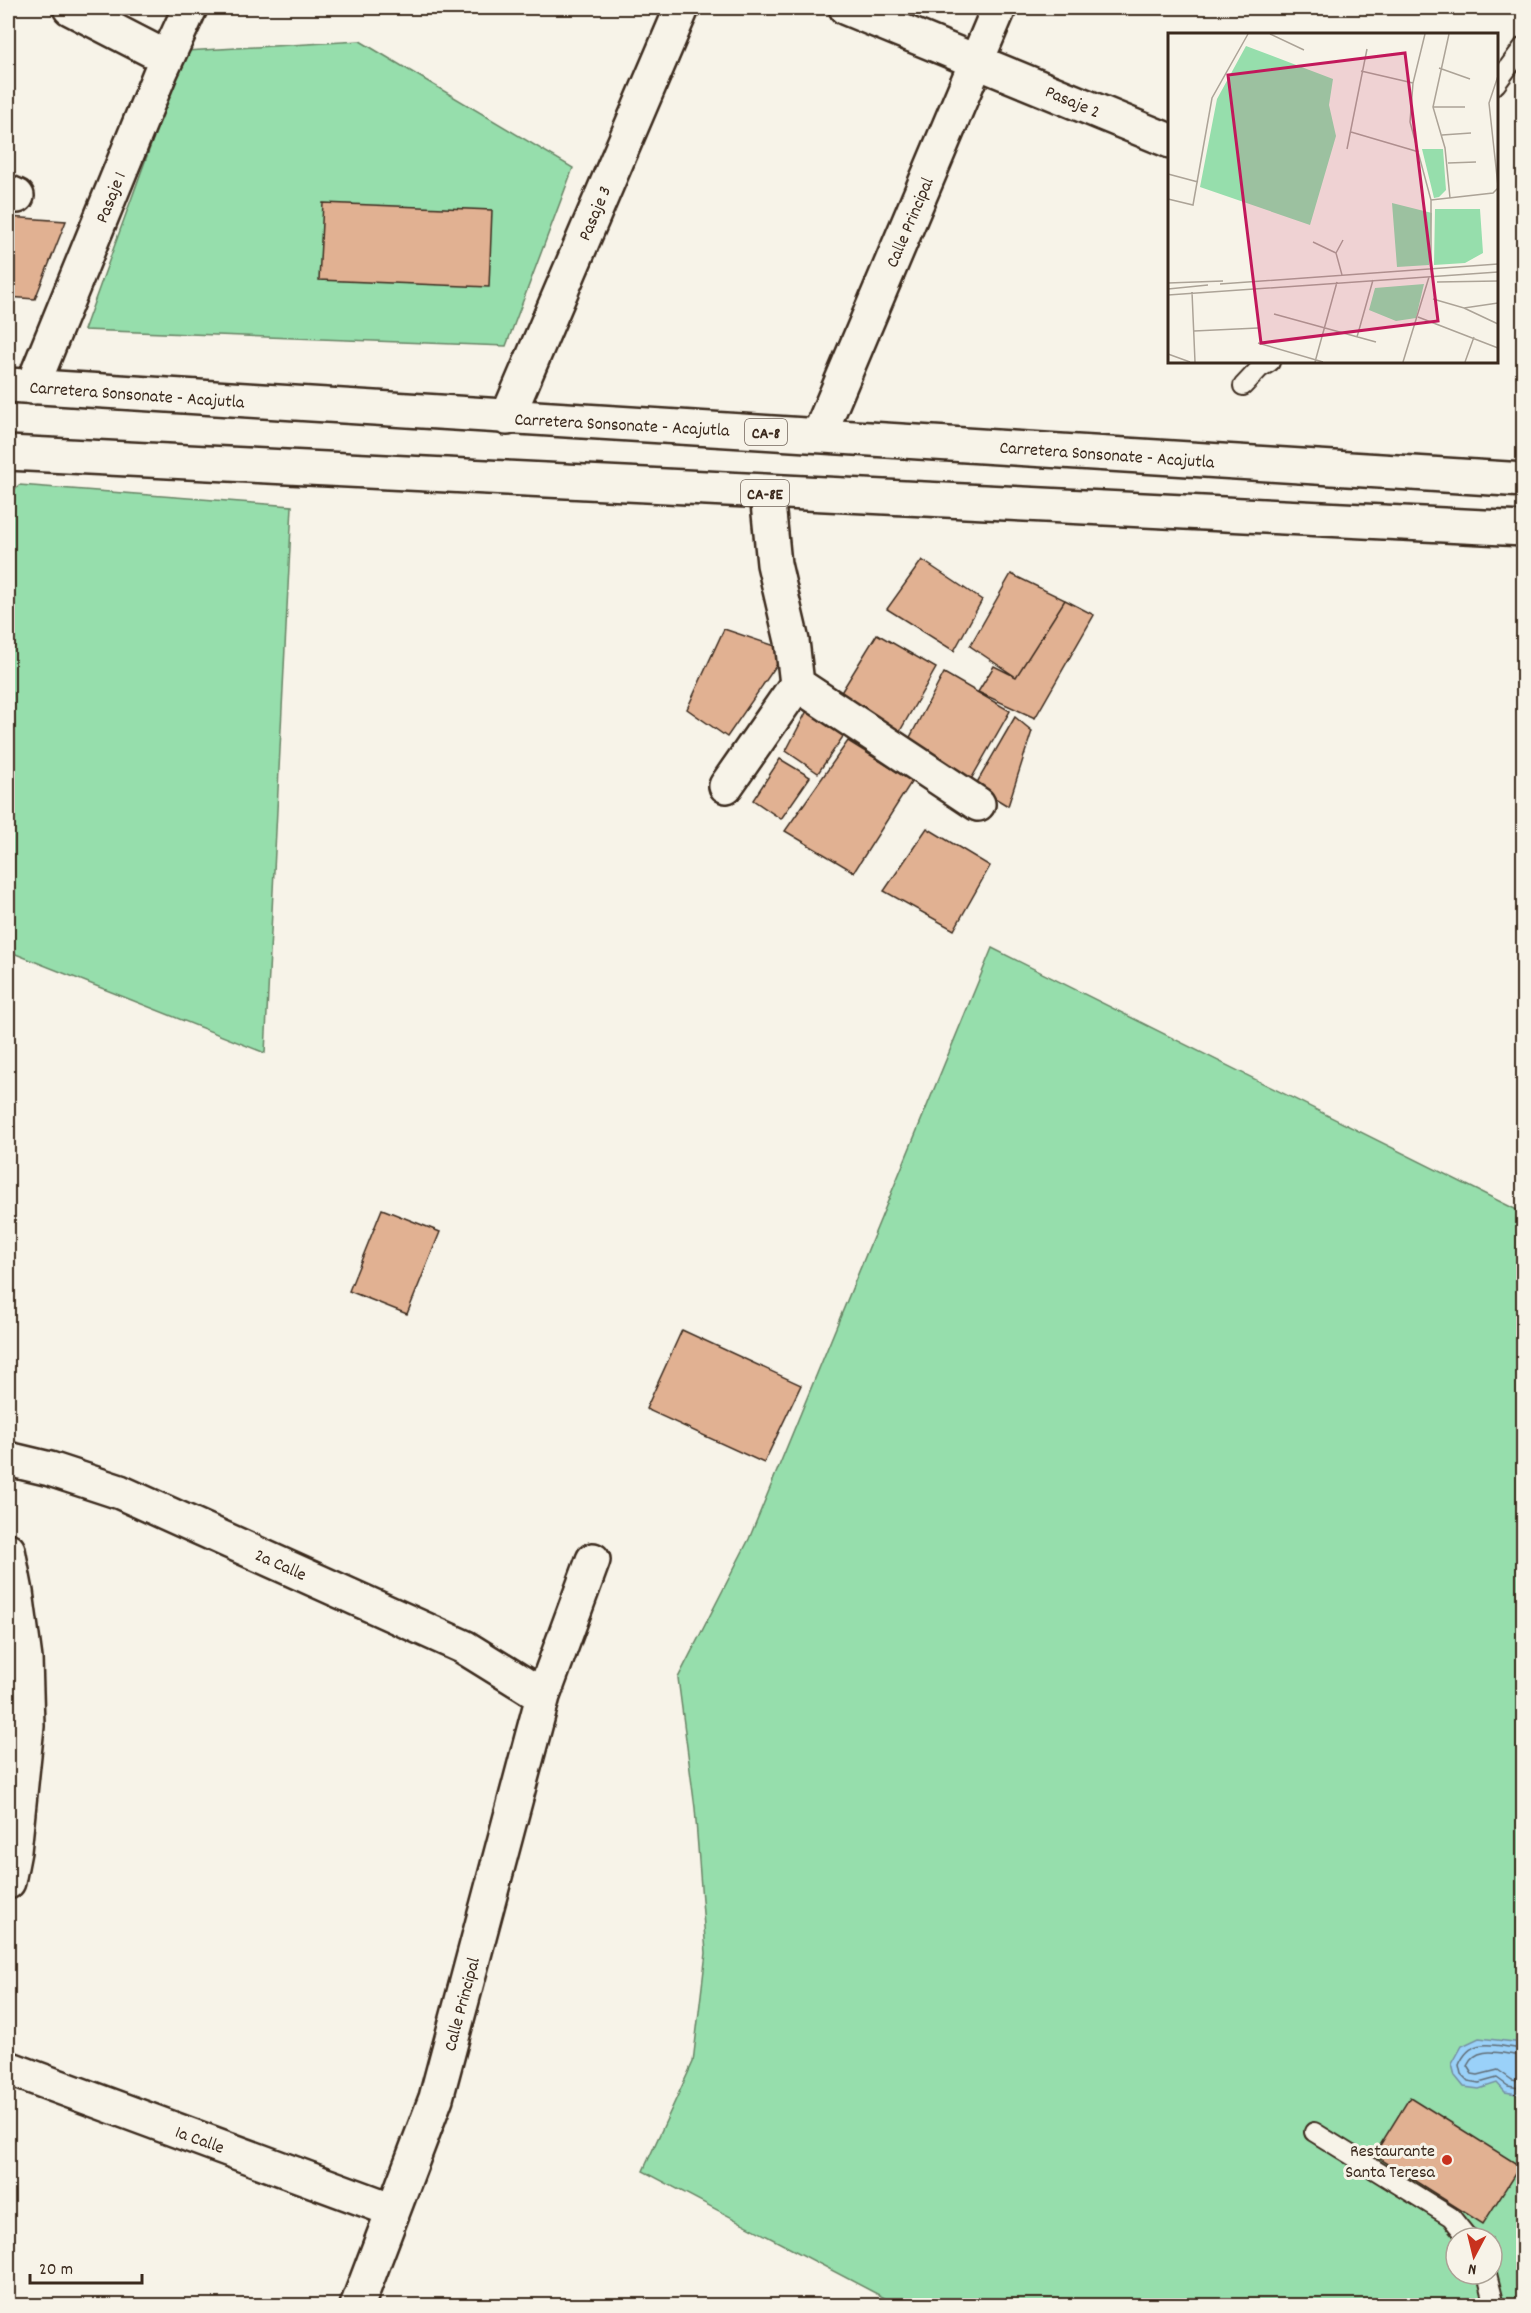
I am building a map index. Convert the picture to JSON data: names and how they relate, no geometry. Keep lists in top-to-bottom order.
{
  "streets": {
    "main road": [
      "Pasaje 2",
      "Pasaje 1",
      "Pasaje 3",
      "Calle Principal",
      "Carretera Sonsonate - Acajutla",
      "CA-8",
      "CA-8E",
      "2a Calle",
      "1a Calle"
    ]
  },
  "crossings": [
    ["Pasaje 2", "Calle Principal"],
    ["Pasaje 1", "Carretera Sonsonate - Acajutla"],
    ["Pasaje 3", "Carretera Sonsonate - Acajutla"],
    ["Calle Principal", "Carretera Sonsonate - Acajutla"],
    ["Calle Principal", "2a Calle"],
    ["Calle Principal", "1a Calle"]
  ],
  "places": ["Restaurante Santa Teresa"],
  "scale_bar": "20 m",
  "north": "bottom"
}
